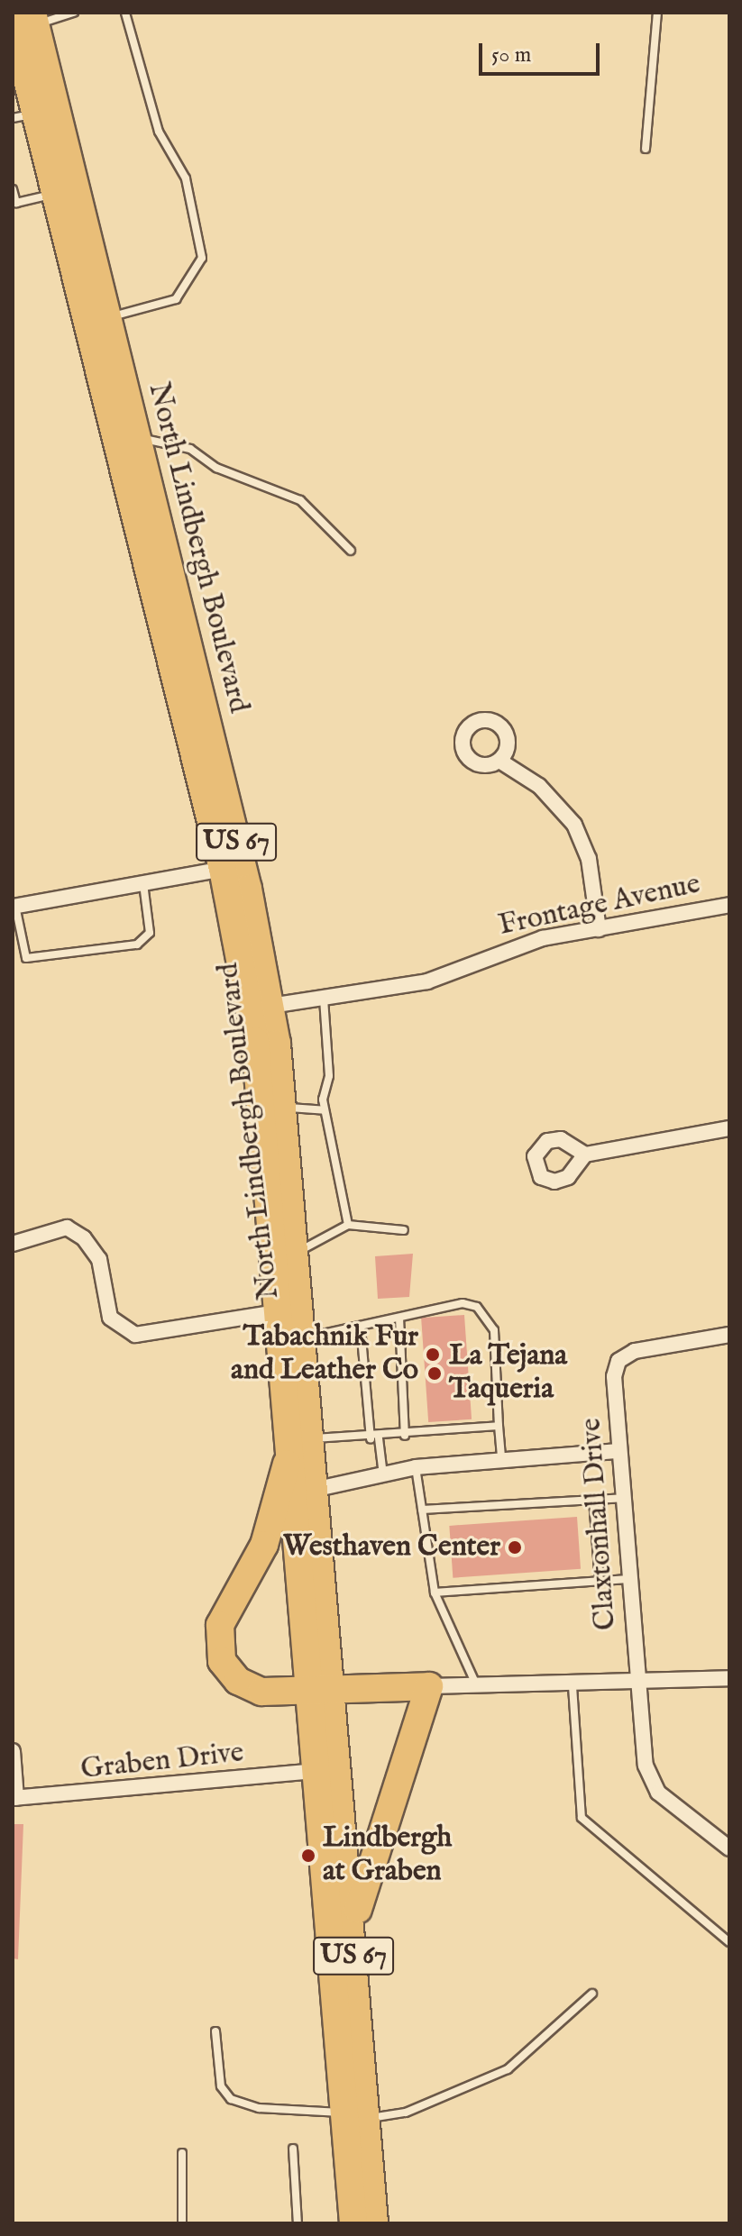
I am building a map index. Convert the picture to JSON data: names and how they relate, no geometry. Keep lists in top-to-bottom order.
{
  "streets": {
    "highway": ["North Lindbergh Boulevard", "US 67"],
    "street": ["Frontage Avenue", "Claxtonhall Drive", "Graben Drive"]
  },
  "crossings": [
    ["North Lindbergh Boulevard", "Frontage Avenue"],
    ["North Lindbergh Boulevard", "Graben Drive"]
  ],
  "places": [
    "Tabachnik Fur and Leather Co",
    "La Tejana Taqueria",
    "Westhaven Center",
    "Lindbergh at Graben"
  ],
  "scale_bar": "50 m"
}
